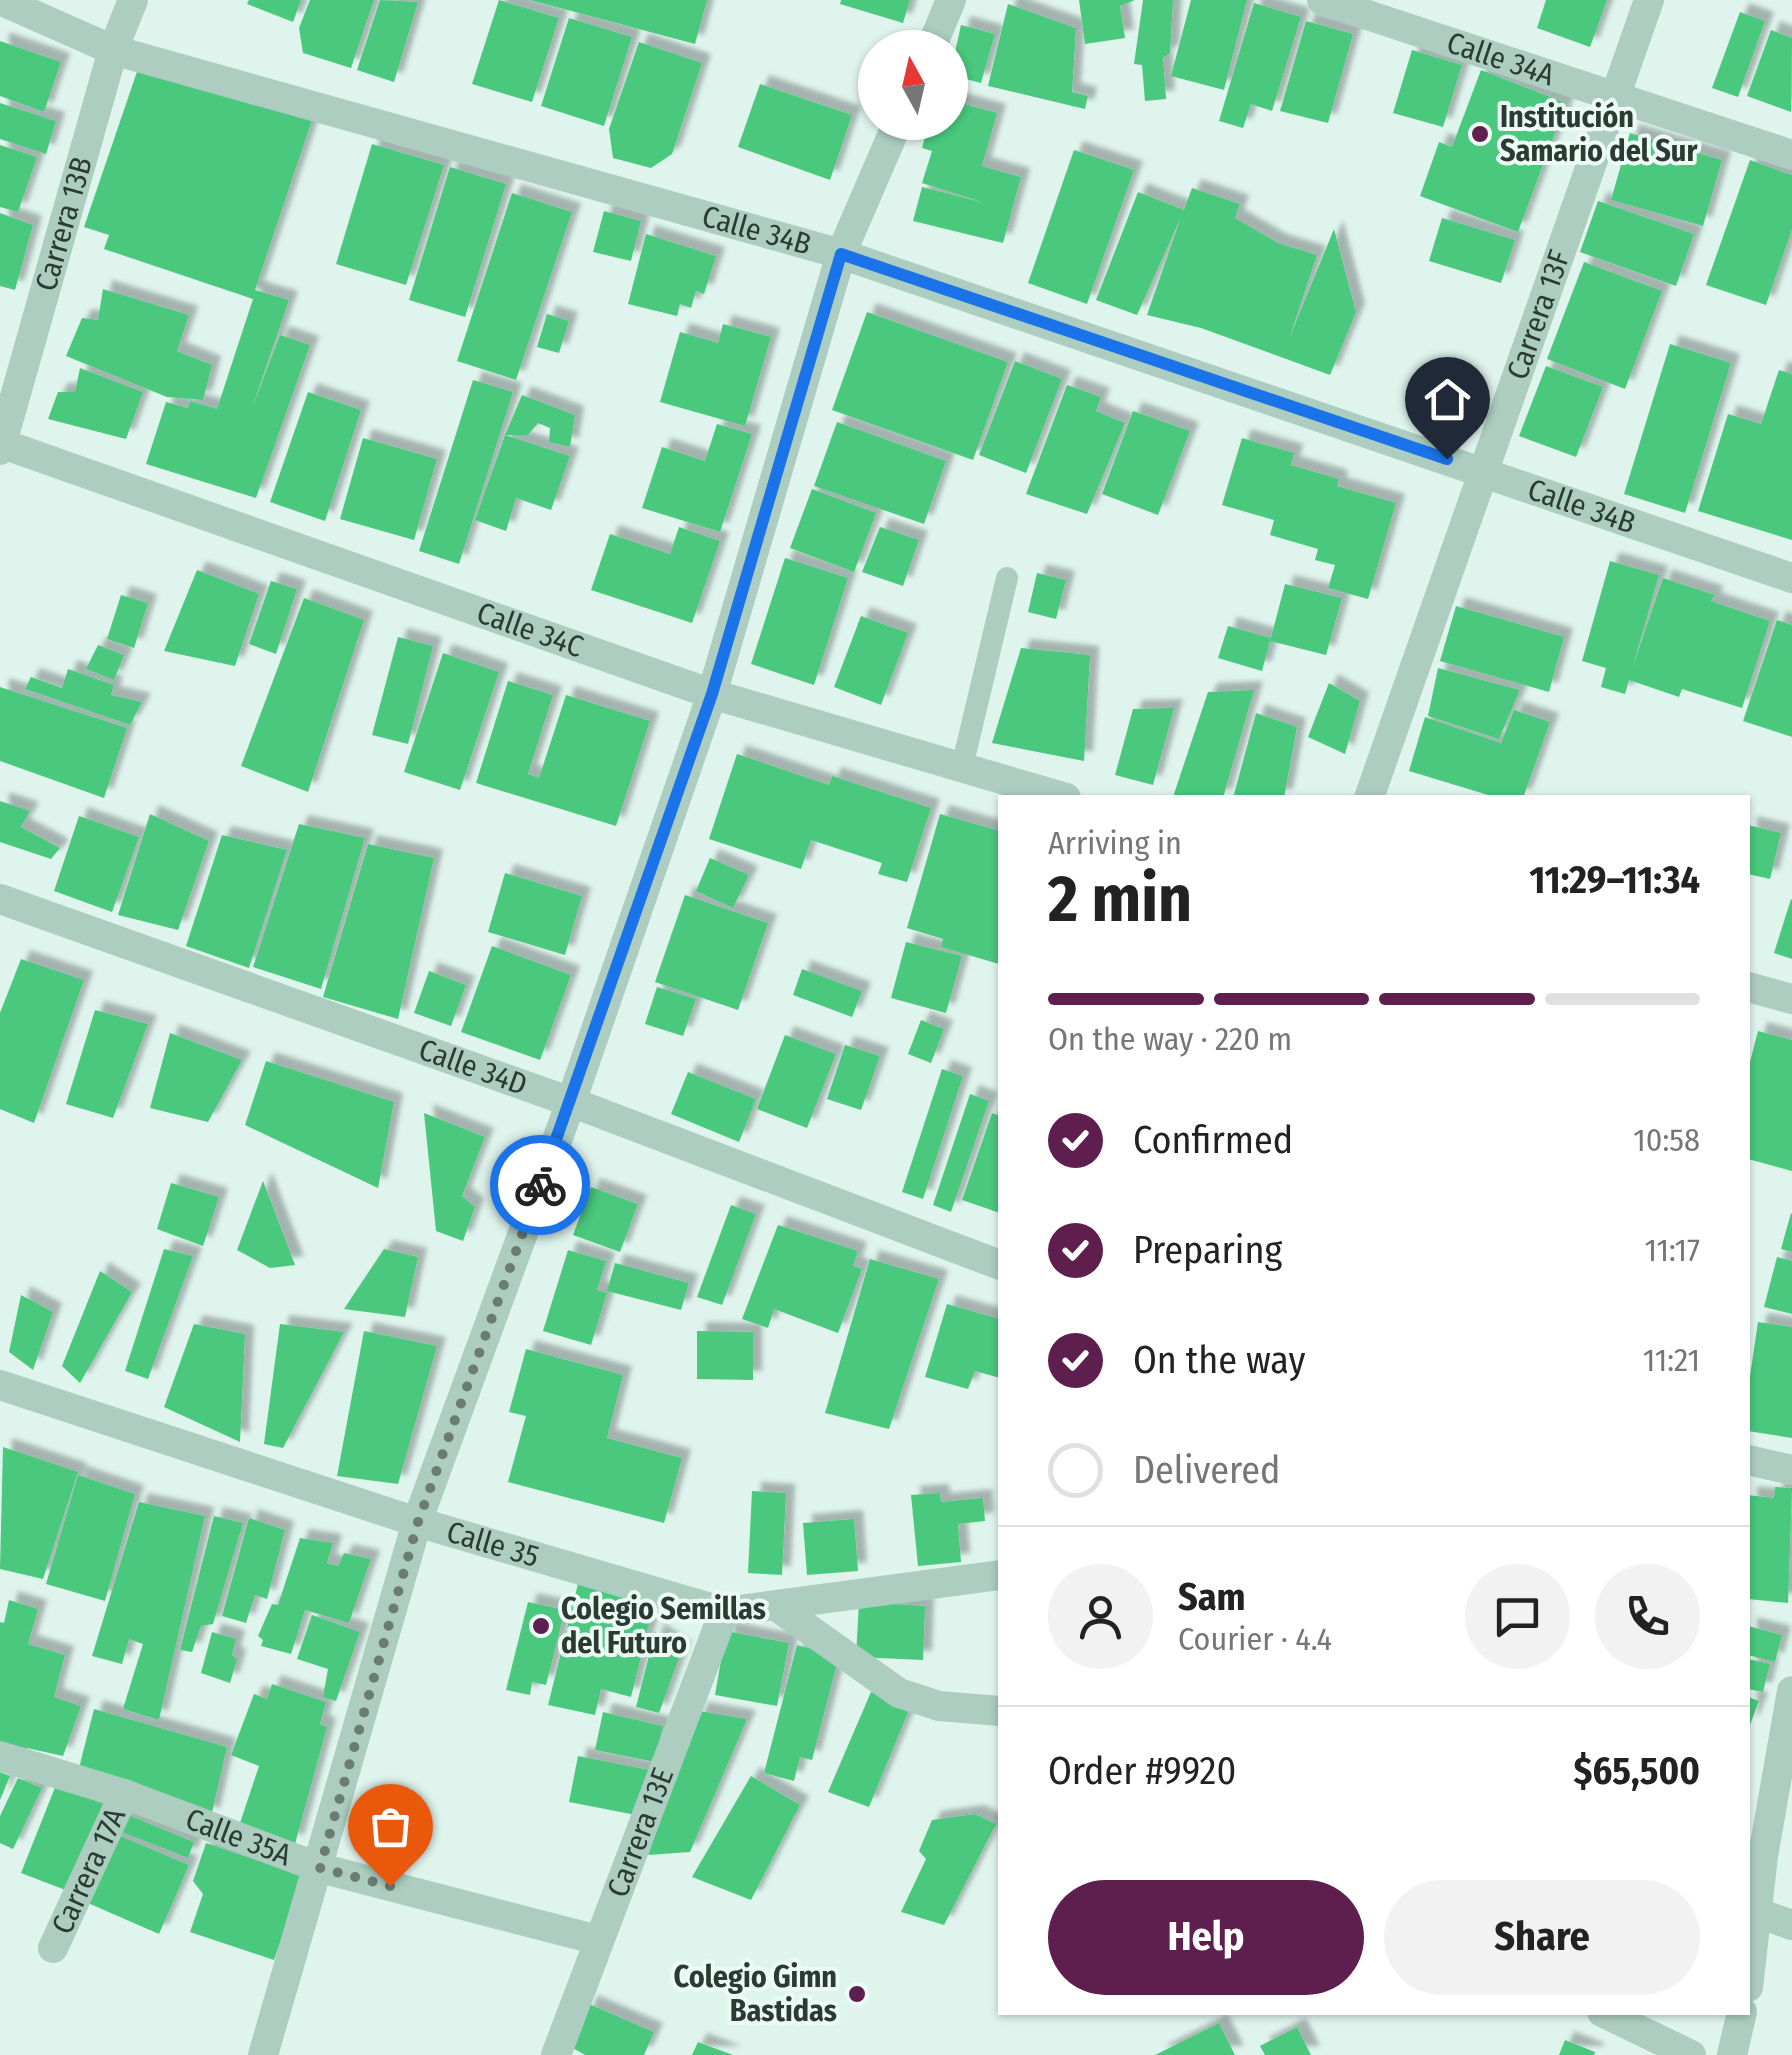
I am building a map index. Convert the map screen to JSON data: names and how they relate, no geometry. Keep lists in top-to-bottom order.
{
  "streets": {
    "street": [
      "Calle 34A",
      "Carrera 13B",
      "Calle 34B",
      "Carrera 13F",
      "Calle 34C",
      "Calle 34D",
      "Calle 35",
      "Carrera 13E",
      "Calle 35A",
      "Carrera 17A"
    ]
  },
  "crossings": [
    ["Calle 34A", "Carrera 13F"],
    ["Carrera 13B", "Calle 34B"],
    ["Carrera 13B", "Calle 34C"],
    ["Calle 34B", "Carrera 13F"],
    ["Calle 35", "Carrera 13E"],
    ["Carrera 13E", "Calle 35A"],
    ["Calle 35A", "Carrera 17A"]
  ],
  "places": ["Institución Samario del Sur", "Colegio Semillas del Futuro", "Colegio Gimn Bastidas"],
  "north": "top",
  "page": {
    "heading": ["2 min", "Arriving in", "11:29–11:34"],
    "panel": [
      "Sam",
      "Courier · 4.4",
      "Order #9920",
      "$65,500"
    ],
    "bar": "On the way · 220 m",
    "list": [
      ["Confirmed", "10:58"],
      ["Preparing", "11:17"],
      ["On the way", "11:21"],
      "Delivered"
    ],
    "buttons": ["Help", "Share"]
  }
}
